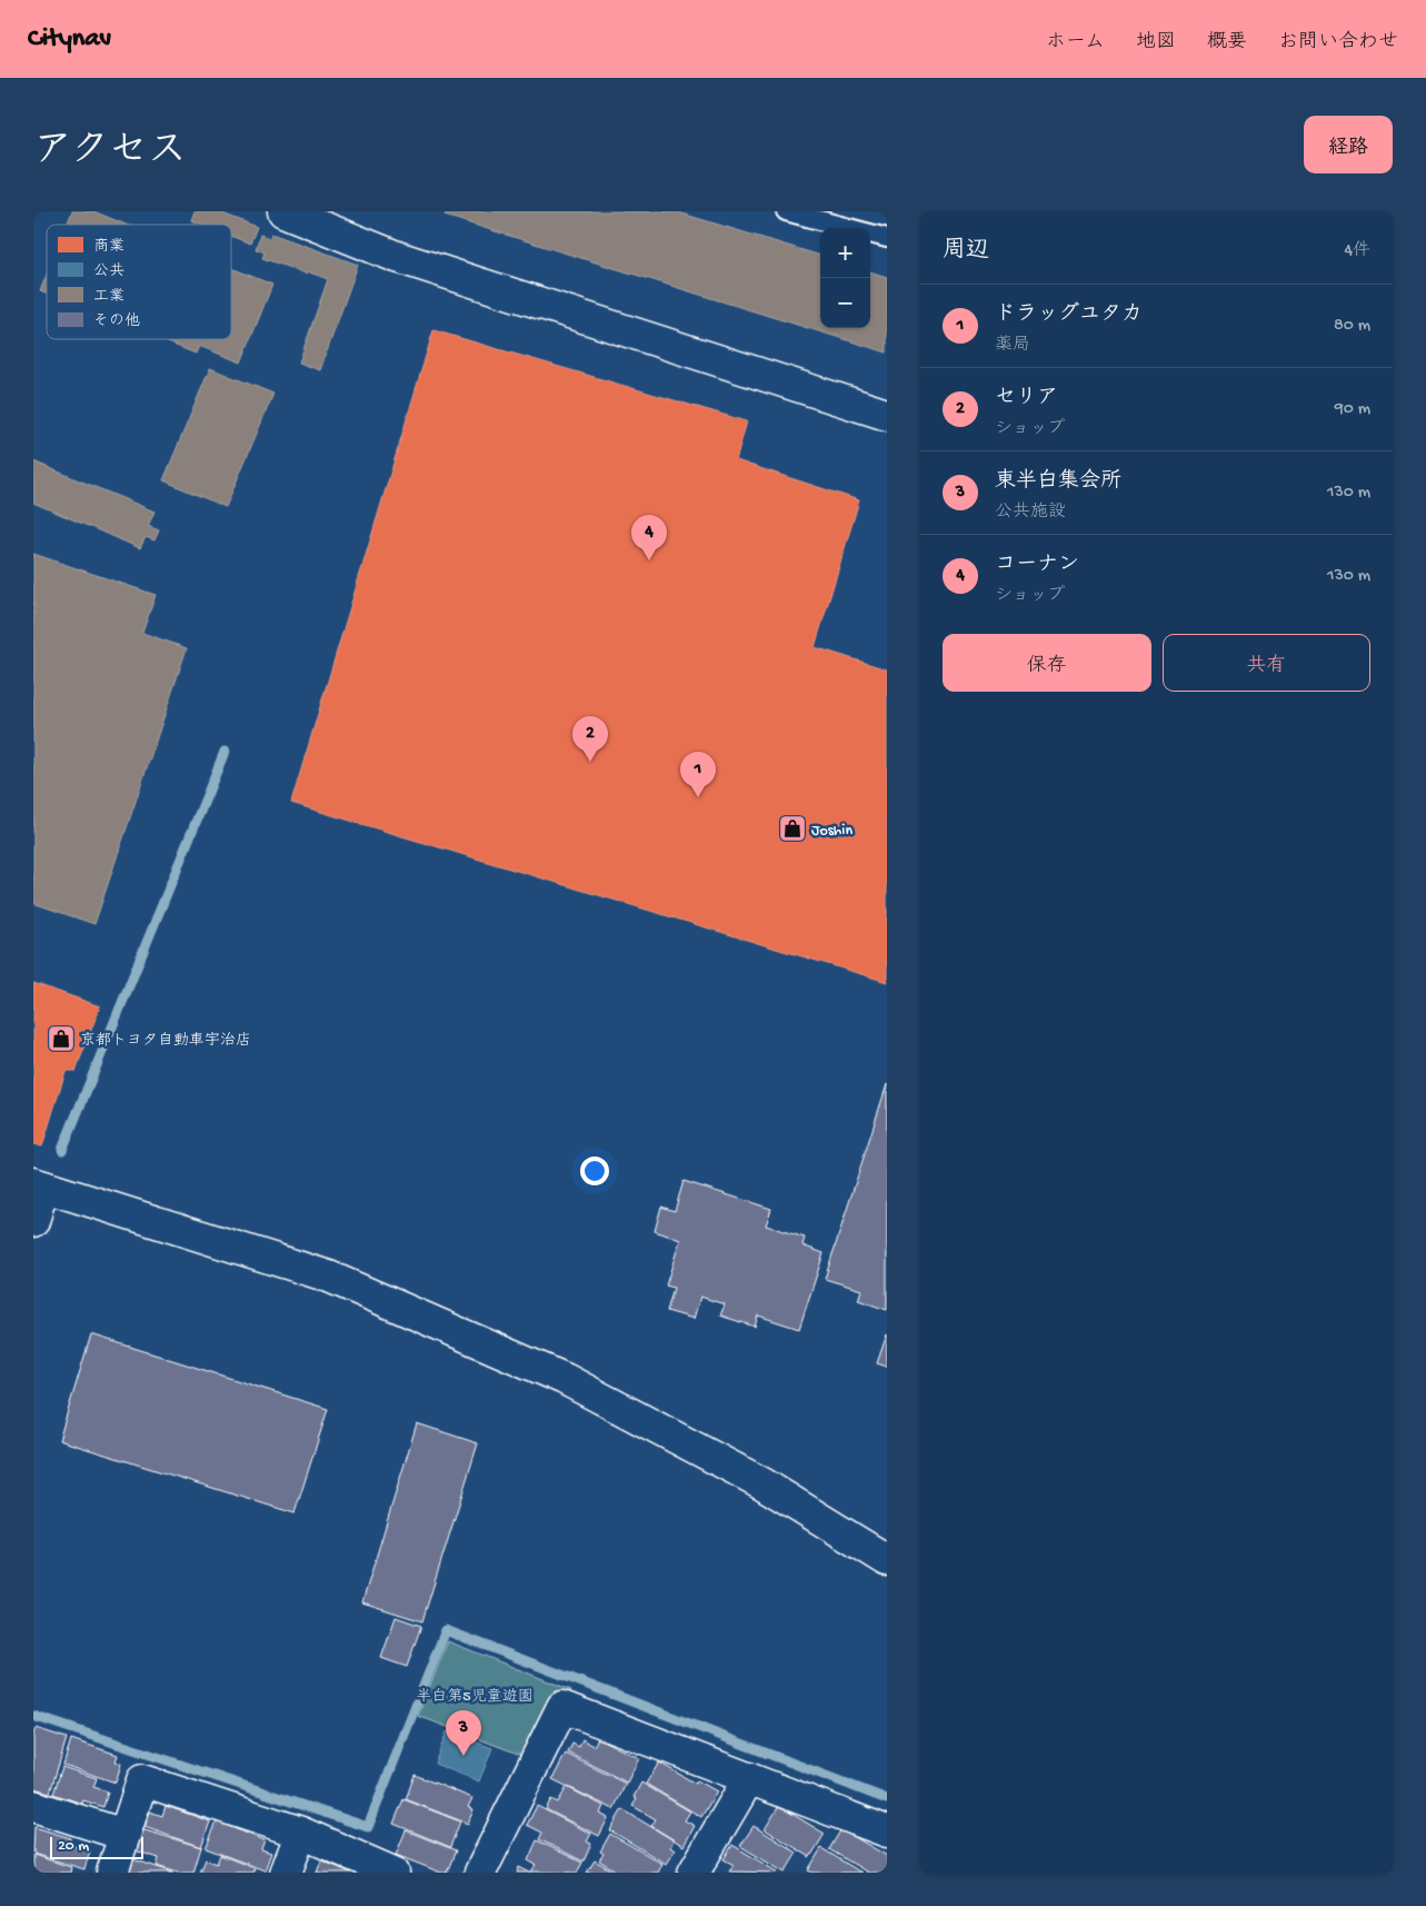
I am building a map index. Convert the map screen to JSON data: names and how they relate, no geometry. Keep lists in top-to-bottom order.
{
  "parks": ["半白第5児童遊園"],
  "places": {
    "shop": ["Joshin", "京都トヨタ自動車宇治店"]
  },
  "legend": [
    "商業",
    "公共",
    "工業",
    "その他"
  ],
  "scale_bar": "20 m",
  "page": {
    "header": "Citynav",
    "nav": [
      "ホーム",
      "地図",
      "概要",
      "お問い合わせ"
    ],
    "title": "アクセス",
    "buttons": [
      "経路",
      ["保存", "共有"]
    ],
    "heading": ["周辺", "4件"],
    "map_buttons": ["+", "−"],
    "list": [
      {
        "mark": "1",
        "name": "ドラッグユタカ",
        "note": "薬局",
        "value": "80 m"
      },
      {
        "mark": "2",
        "name": "セリア",
        "note": "ショップ",
        "value": "90 m"
      },
      {
        "mark": "3",
        "name": "東半白集会所",
        "note": "公共施設",
        "value": "130 m"
      },
      {
        "mark": "4",
        "name": "コーナン",
        "note": "ショップ",
        "value": "130 m"
      }
    ],
    "pins": [
      "4",
      "2",
      "1",
      "3"
    ],
    "scale": "20 m"
  }
}
